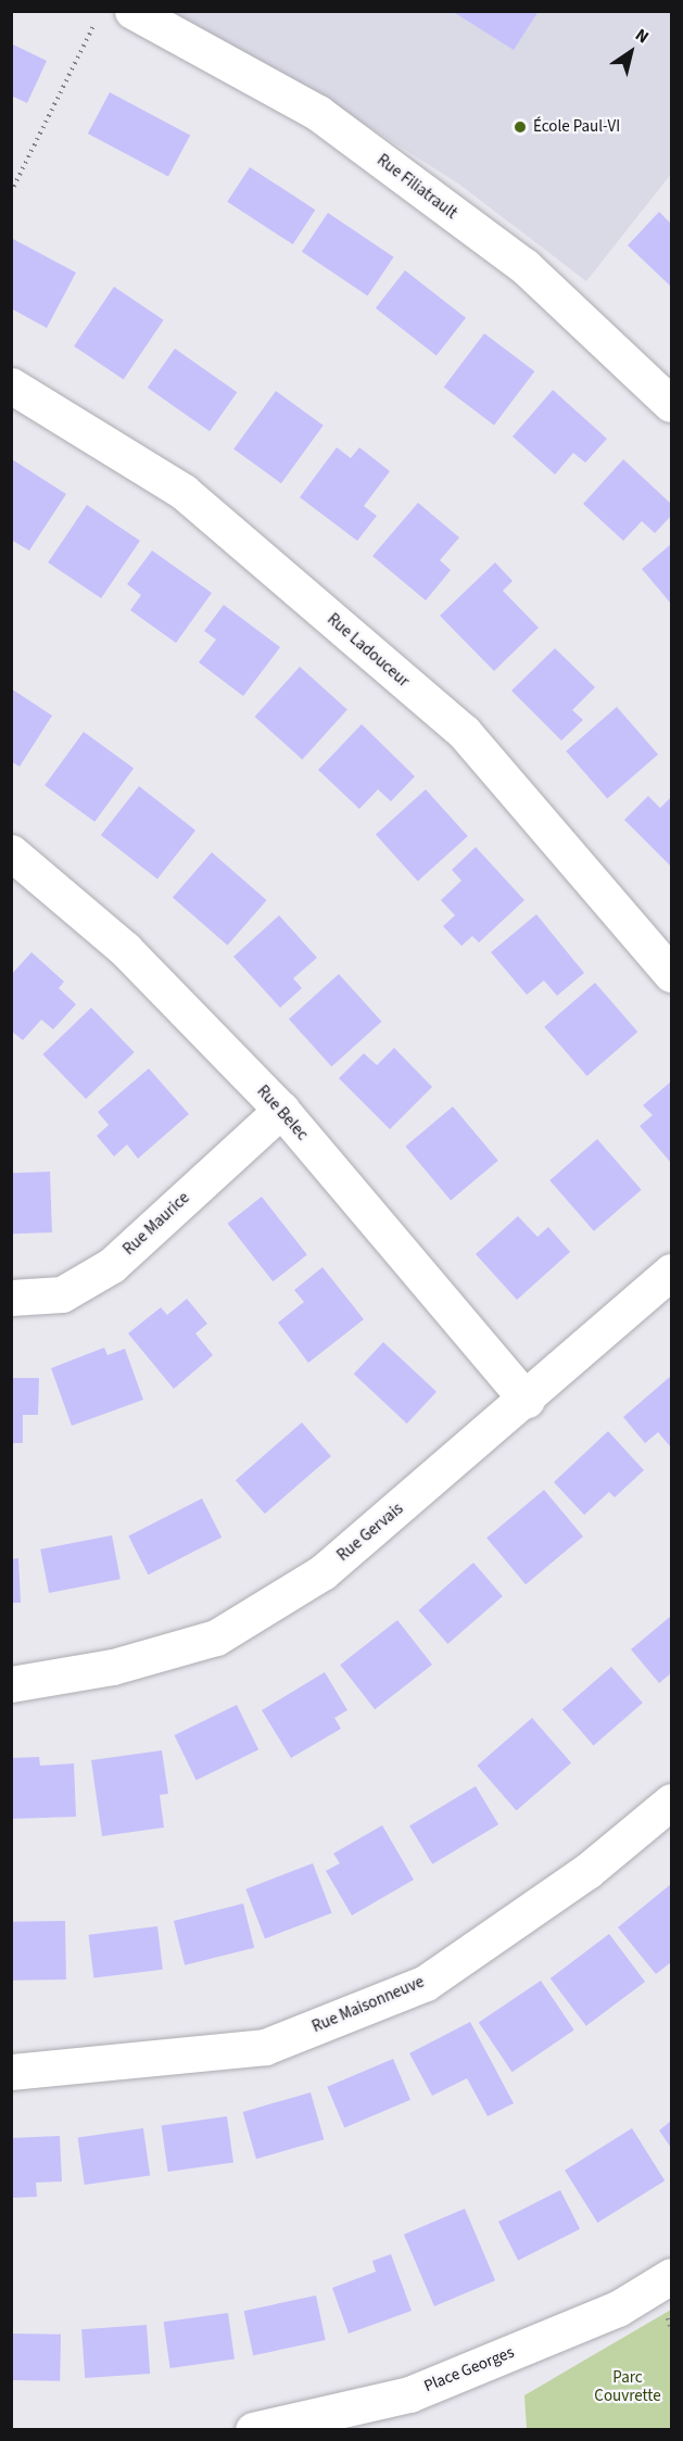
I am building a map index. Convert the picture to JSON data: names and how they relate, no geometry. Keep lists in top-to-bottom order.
{
  "streets": {
    "street": [
      "Rue Filiatrault",
      "Rue Ladouceur",
      "Rue Belec",
      "Rue Maurice",
      "Rue Gervais",
      "Rue Maisonneuve",
      "Place Georges"
    ]
  },
  "crossings": [
    ["Rue Belec", "Rue Maurice"],
    ["Rue Belec", "Rue Gervais"]
  ],
  "parks": ["Parc Couvrette"],
  "places": ["École Paul-VI"],
  "north": "top right"
}
